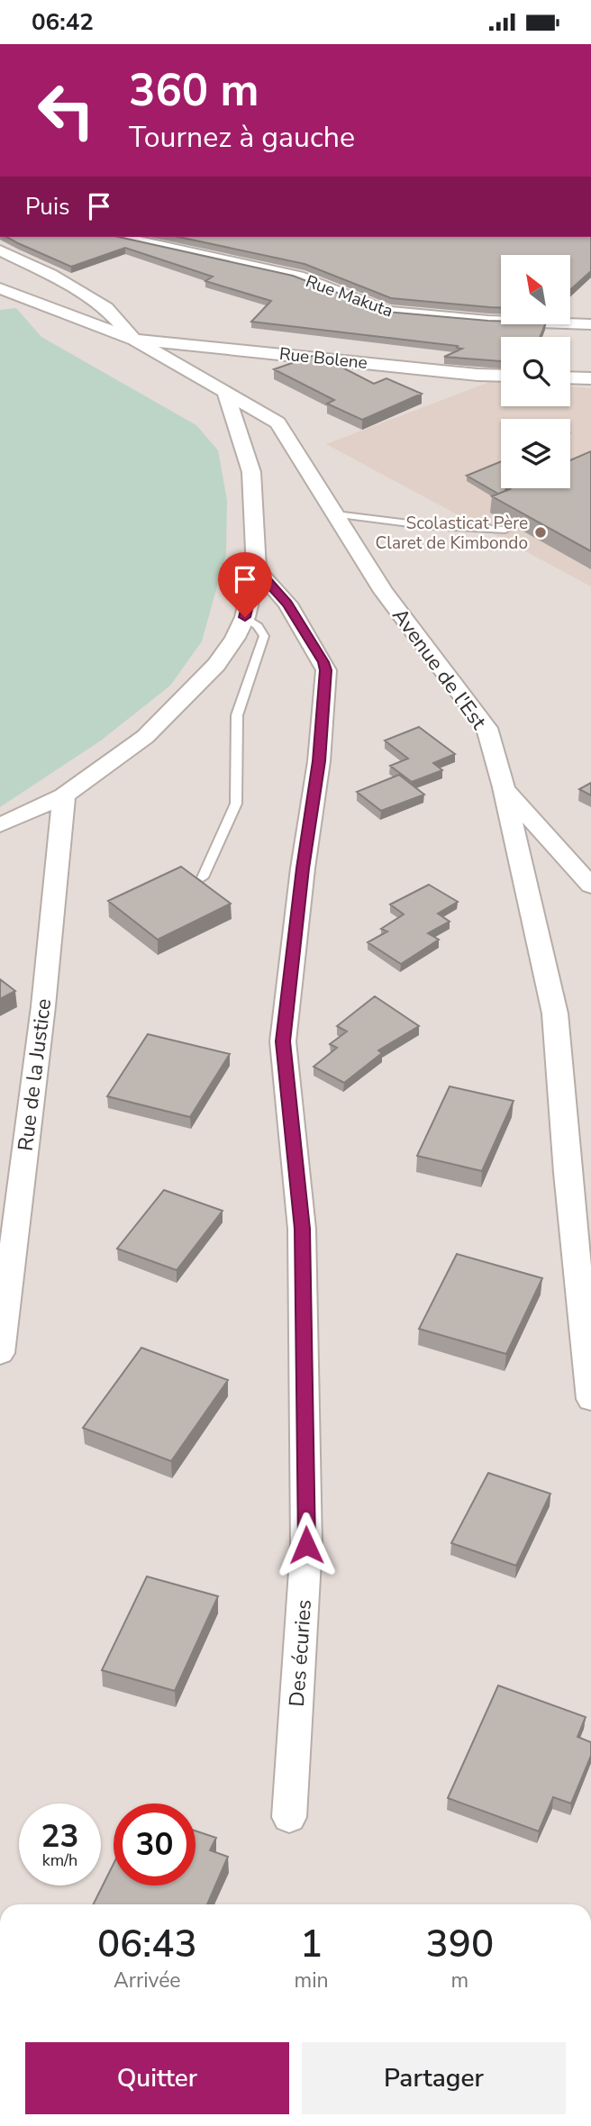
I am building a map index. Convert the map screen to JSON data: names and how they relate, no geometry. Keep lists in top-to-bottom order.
{
  "streets": {
    "street": [
      "Rue Makuta",
      "Rue Bolene",
      "Avenue de l'Est",
      "Rue de la Justice",
      "Des écuries"
    ]
  },
  "crossings": [
    ["Rue Bolene", "Avenue de l'Est"]
  ],
  "places": ["Scolasticat Père Claret de Kimbondo"],
  "north": "top left",
  "page": {
    "status": "06:42",
    "turn": ["360 m", "Tournez à gauche"],
    "then": "Puis",
    "speed": "23 km/h",
    "limit": "30",
    "eta": [
      "06:43",
      "Arrivée",
      "1",
      "min",
      "390",
      "m"
    ],
    "buttons": ["Quitter", "Partager"]
  }
}
